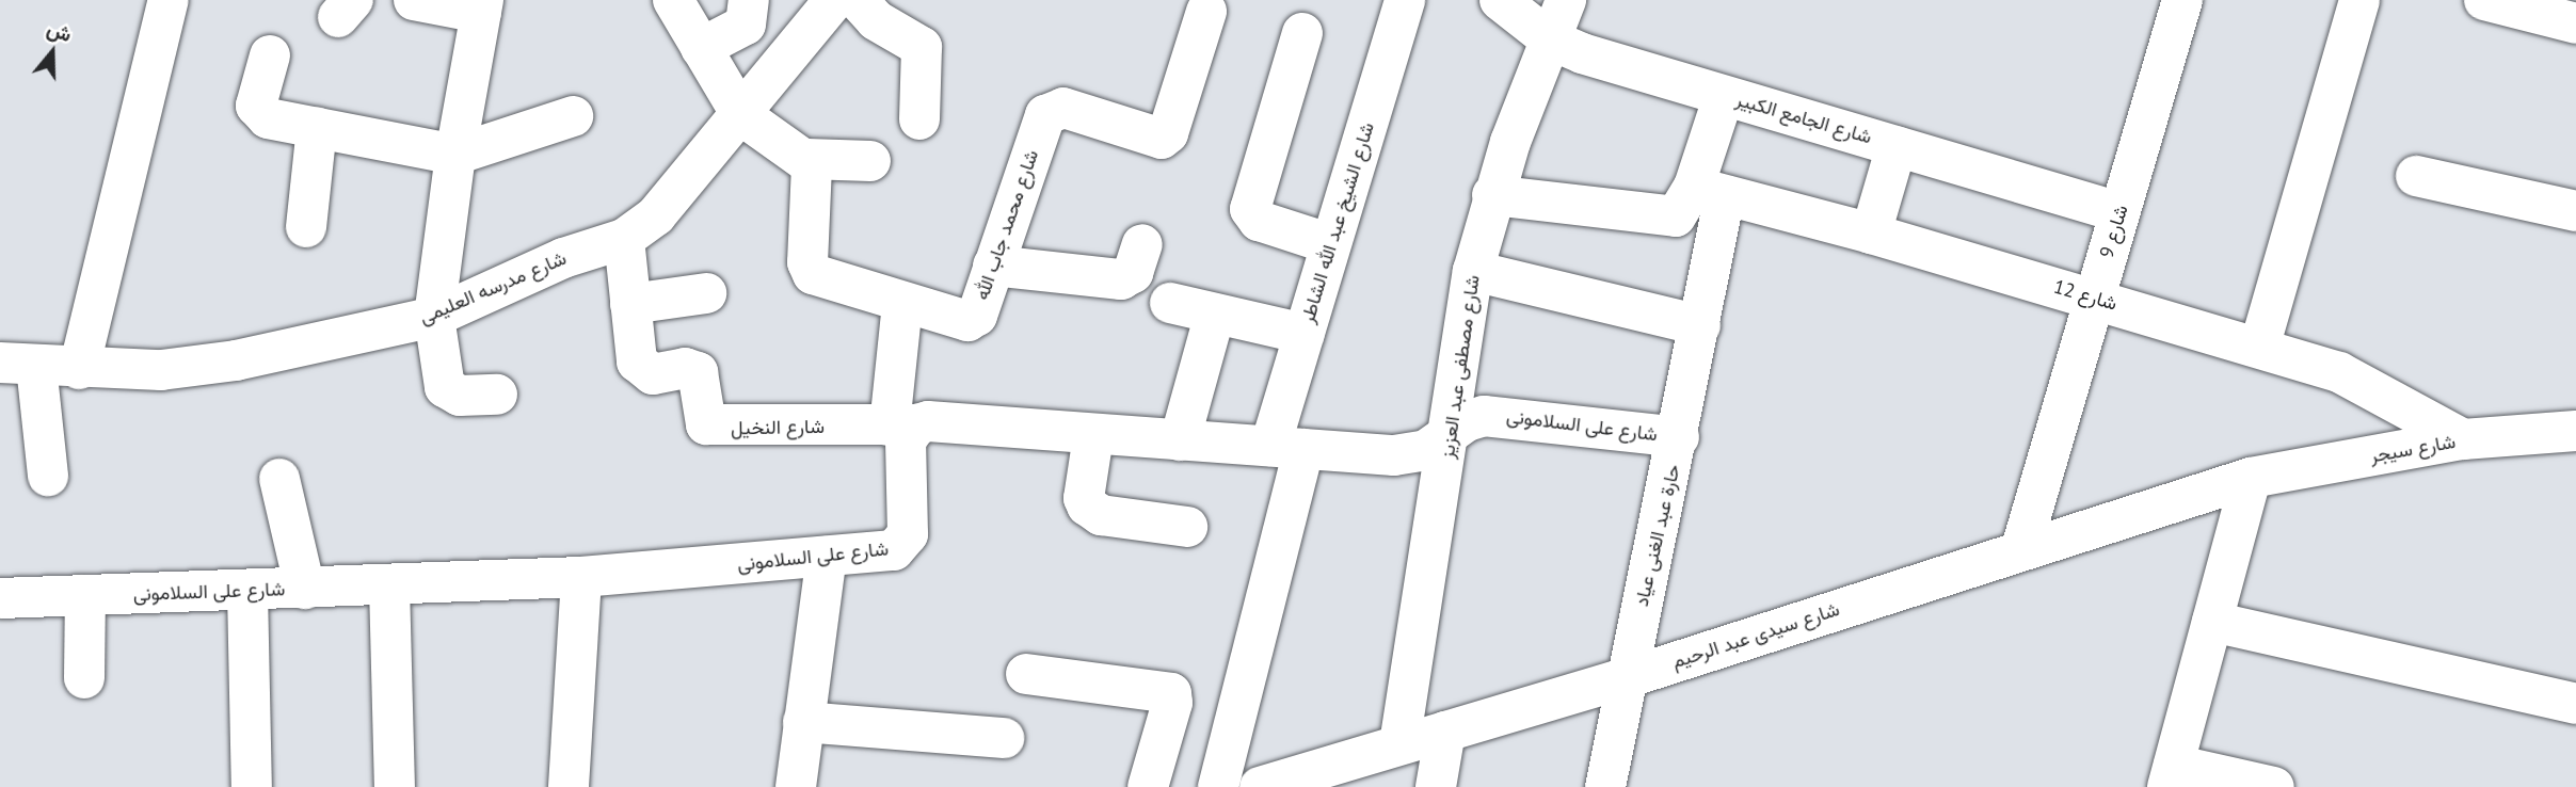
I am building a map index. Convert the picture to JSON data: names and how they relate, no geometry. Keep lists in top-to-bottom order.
{
  "streets": {
    "street": [
      "شارع الجامع الكبير",
      "شارع الشيخ عبد الله الشاطر",
      "شارع محمد جاب الله",
      "شارع 9",
      "شارع مدرسه العليمى",
      "شارع 12",
      "شارع مصطفى عبد العزيز",
      "شارع على السلامونى",
      "شارع النخيل",
      "شارع سيجر",
      "حارة عبد الغنى عياد",
      "شارع سيدى عبد الرحيم"
    ]
  },
  "crossings": [
    ["شارع الجامع الكبير", "شارع 9"],
    ["شارع الجامع الكبير", "شارع مصطفى عبد العزيز"],
    ["شارع الشيخ عبد الله الشاطر", "شارع على السلامونى"],
    ["شارع 9", "شارع 12"],
    ["شارع 9", "شارع سيدى عبد الرحيم"],
    ["شارع مدرسه العليمى", "شارع النخيل"],
    ["شارع 12", "شارع سيجر"],
    ["شارع 12", "حارة عبد الغنى عياد"],
    ["شارع مصطفى عبد العزيز", "شارع على السلامونى"],
    ["شارع مصطفى عبد العزيز", "شارع سيدى عبد الرحيم"],
    ["شارع على السلامونى", "شارع النخيل"],
    ["شارع على السلامونى", "حارة عبد الغنى عياد"],
    ["شارع سيجر", "شارع سيدى عبد الرحيم"],
    ["حارة عبد الغنى عياد", "شارع سيدى عبد الرحيم"]
  ],
  "north": "top"
}
